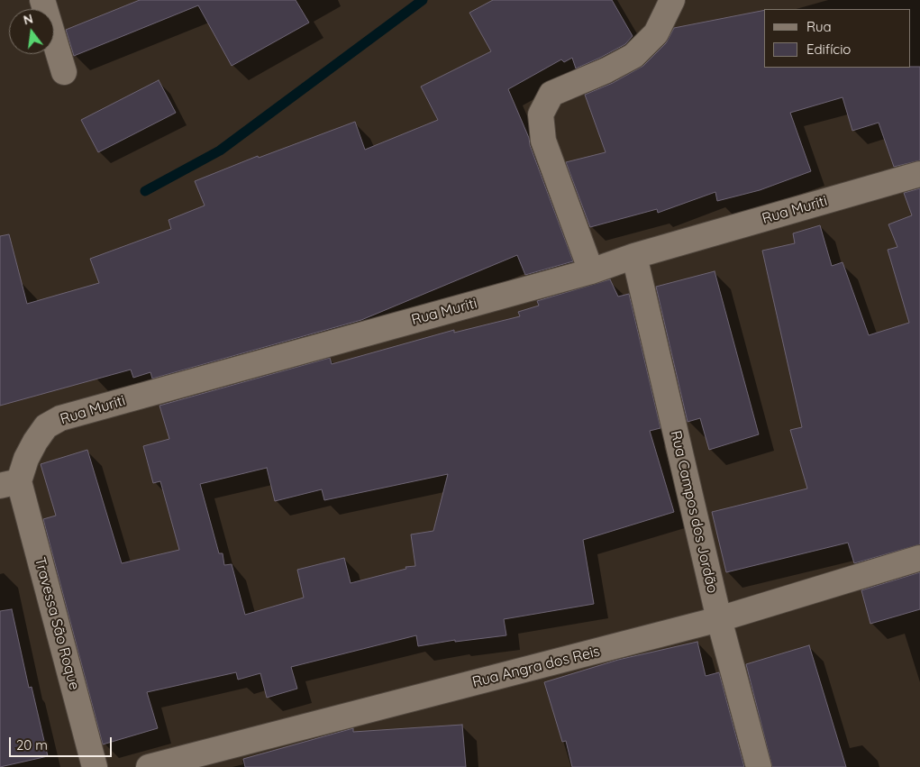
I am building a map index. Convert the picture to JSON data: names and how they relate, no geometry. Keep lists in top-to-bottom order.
{
  "streets": {
    "street": [
      "Rua Muriti",
      "Rua Campos dos Jordão",
      "Travessa São Roque",
      "Rua Angra dos Reis"
    ]
  },
  "crossings": [
    ["Rua Muriti", "Rua Campos dos Jordão"],
    ["Rua Muriti", "Travessa São Roque"],
    ["Rua Campos dos Jordão", "Rua Angra dos Reis"]
  ],
  "legend": ["Rua", "Edifício"],
  "scale_bar": "20 m",
  "north": "top"
}
